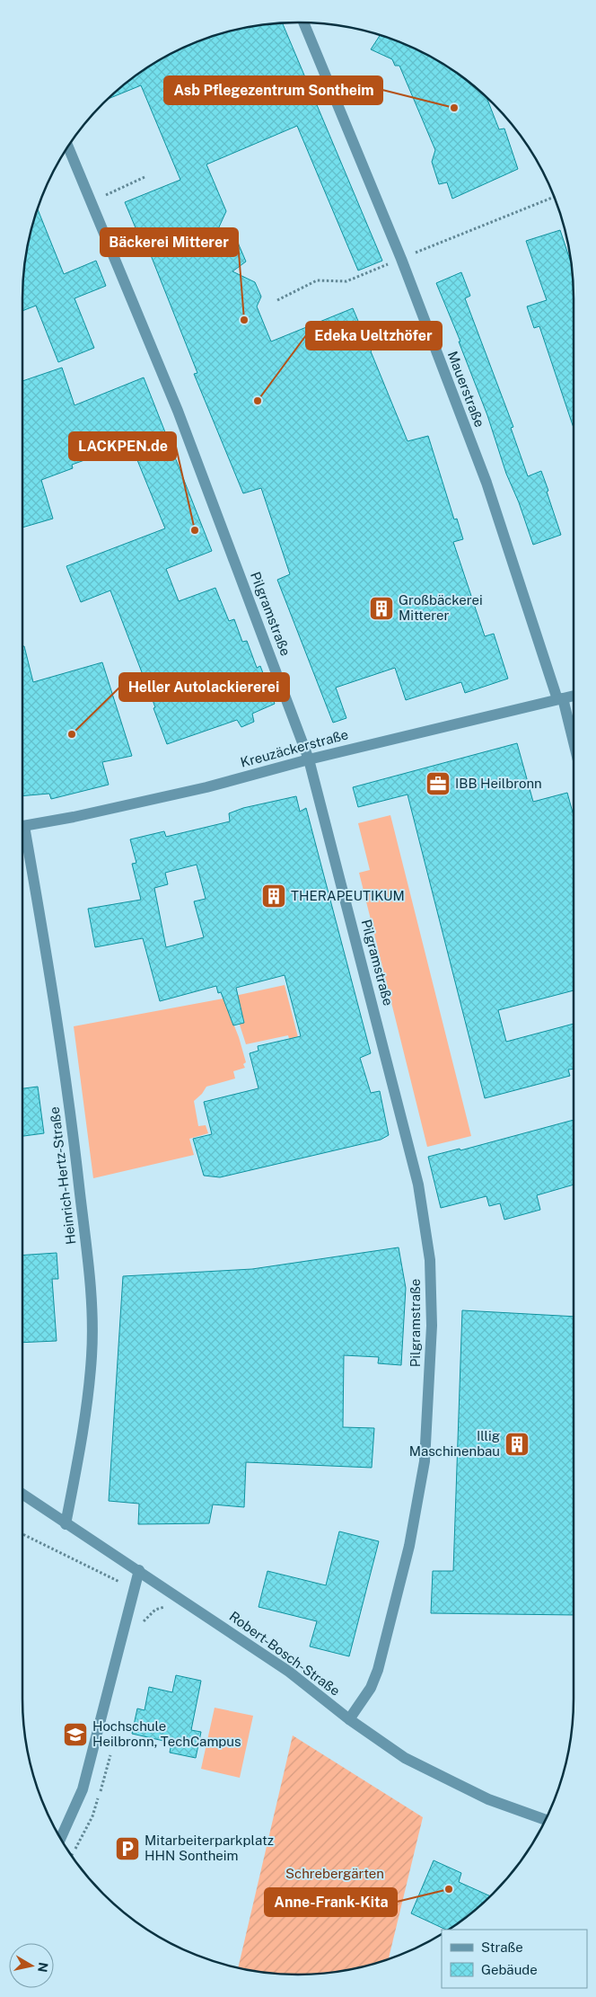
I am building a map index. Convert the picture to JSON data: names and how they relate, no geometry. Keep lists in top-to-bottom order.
{
  "streets": {
    "street": [
      "Mauerstraße",
      "Pilgramstraße",
      "Kreuzäckerstraße",
      "Heinrich-Hertz-Straße",
      "Robert-Bosch-Straße"
    ]
  },
  "crossings": [
    ["Mauerstraße", "Kreuzäckerstraße"],
    ["Pilgramstraße", "Kreuzäckerstraße"],
    ["Pilgramstraße", "Robert-Bosch-Straße"],
    ["Heinrich-Hertz-Straße", "Robert-Bosch-Straße"]
  ],
  "parks": ["Schrebergärten"],
  "places": {
    "other": [
      "Asb Pflegezentrum Sontheim",
      "Bäckerei Mitterer",
      "Edeka Ueltzhöfer",
      "LACKPEN.de",
      "Heller Autolackiererei",
      "Anne-Frank-Kita"
    ],
    "building": ["Großbäckerei Mitterer", "THERAPEUTIKUM", "Illig Maschinenbau"],
    "office": ["IBB Heilbronn"],
    "school or university": ["Hochschule Heilbronn, TechCampus"],
    "parking": ["Mitarbeiterparkplatz HHN Sontheim"]
  },
  "legend": ["Straße", "Gebäude"],
  "north": "right"
}
